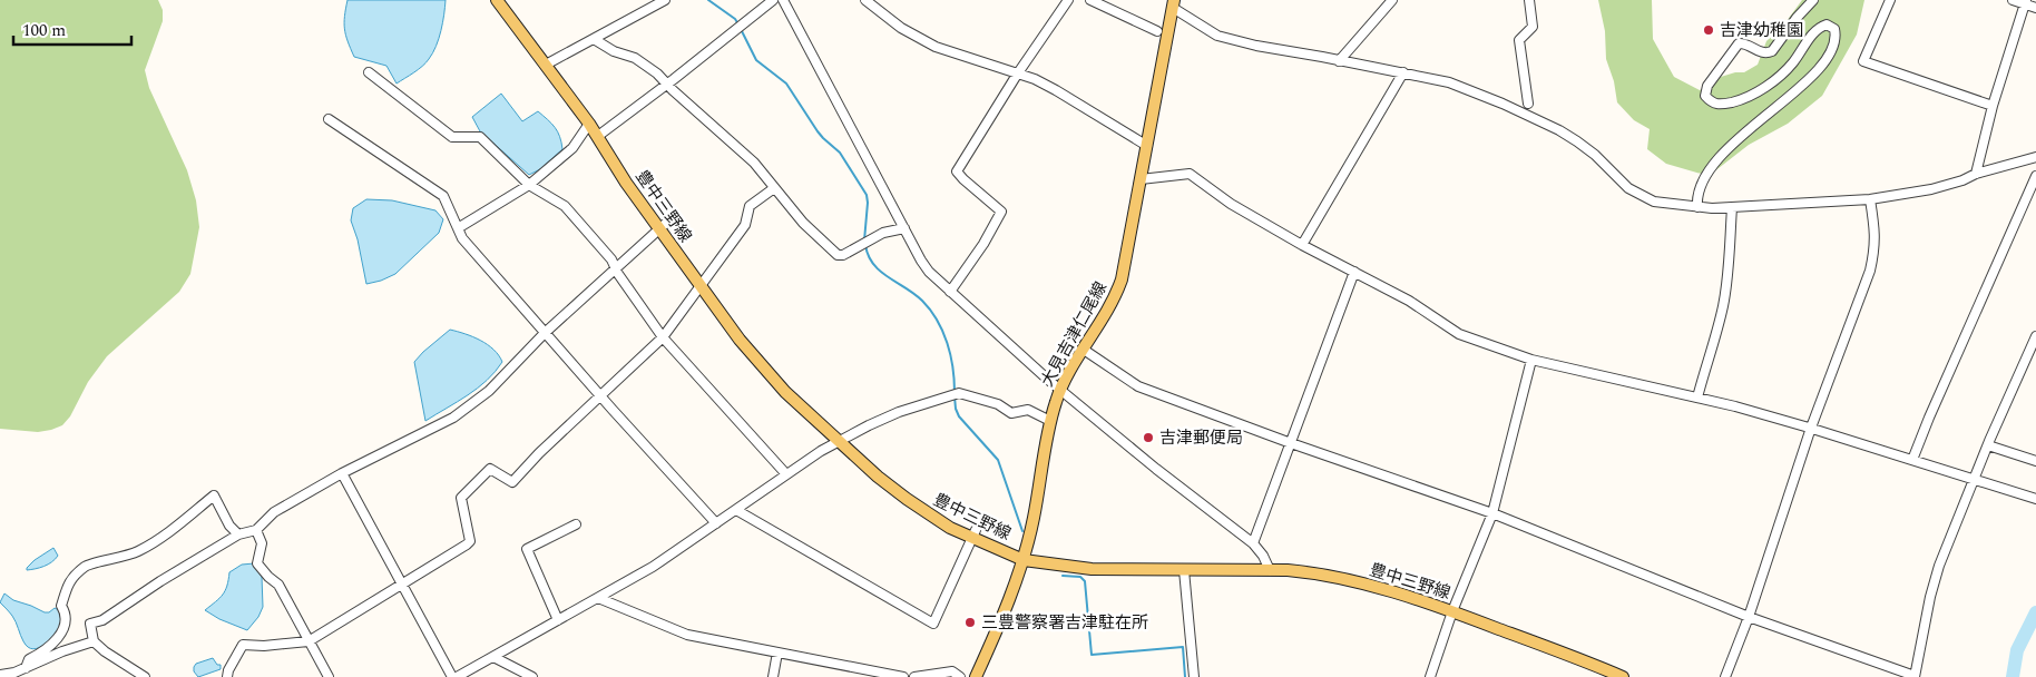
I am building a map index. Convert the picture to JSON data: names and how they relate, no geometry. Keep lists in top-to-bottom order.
{
  "streets": {
    "main road": ["豊中三野線", "大見吉津仁尾線"]
  },
  "crossings": [
    ["豊中三野線", "大見吉津仁尾線"]
  ],
  "places": ["吉津幼稚園", "吉津郵便局", "三豊警察署吉津駐在所"],
  "scale_bar": "100 m"
}
